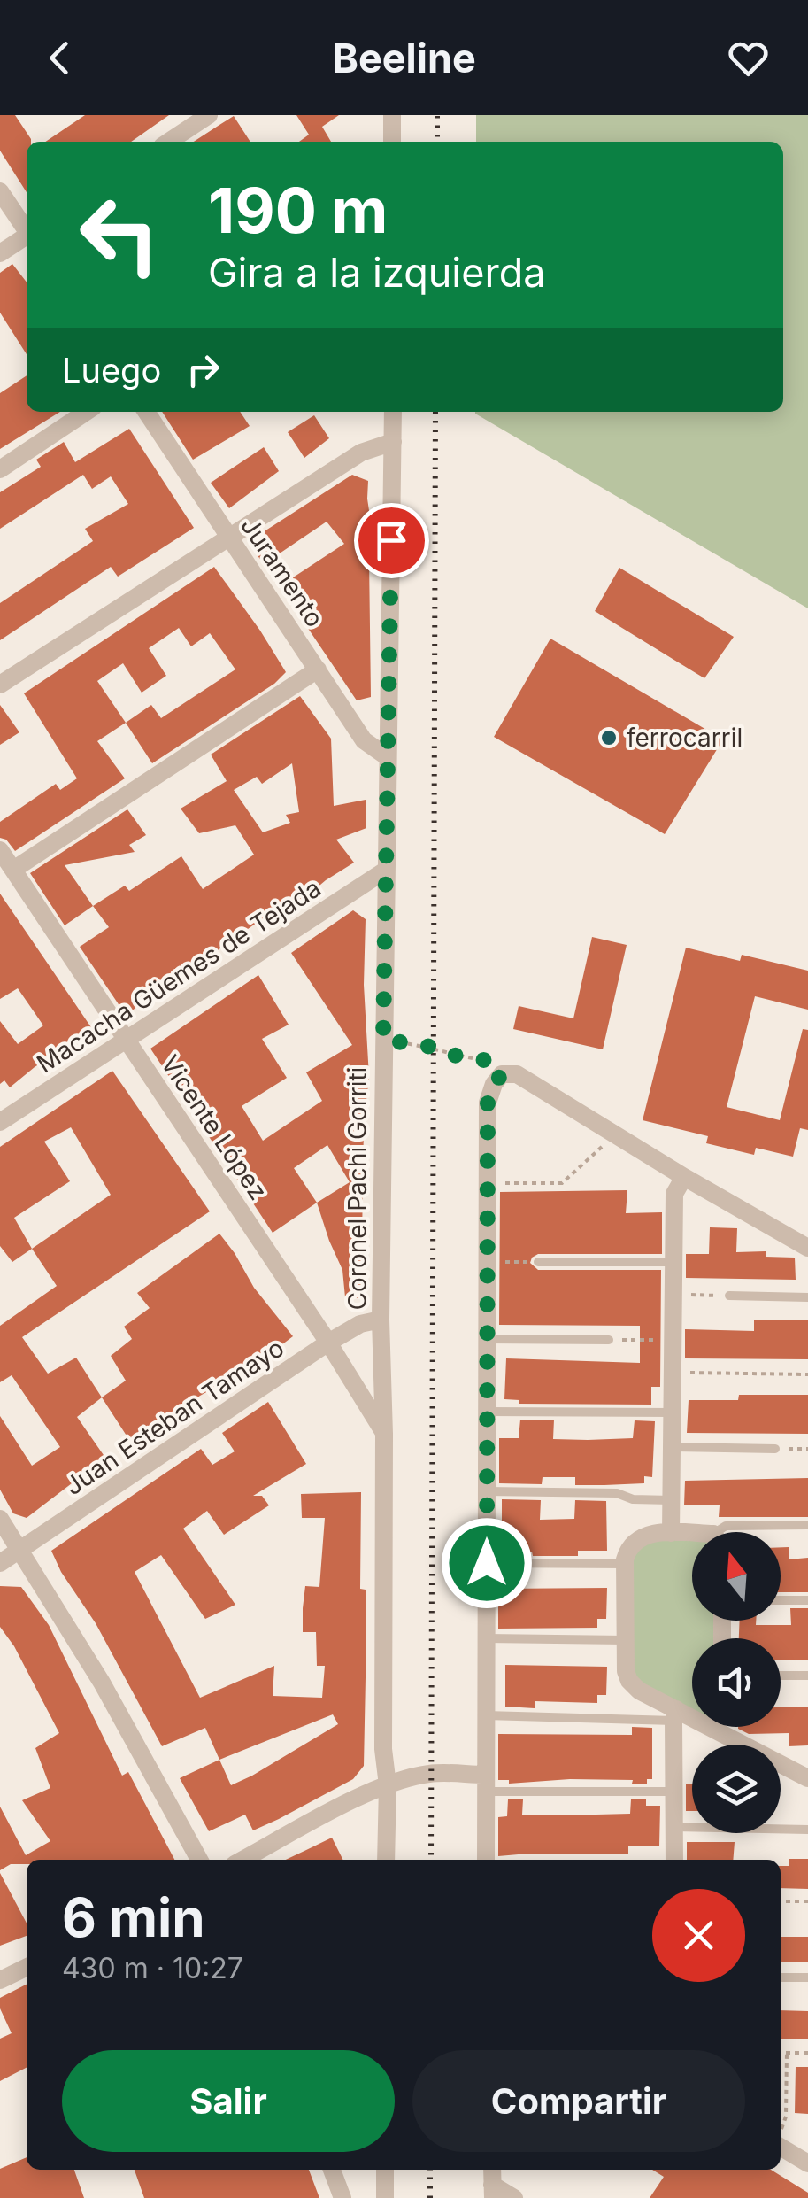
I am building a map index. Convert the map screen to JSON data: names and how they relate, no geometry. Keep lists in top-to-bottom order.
{
  "streets": {
    "street": [
      "Juramento",
      "Macacha Güemes de Tejada",
      "Vicente López",
      "Coronel Pachi Gorriti",
      "Juan Esteban Tamayo"
    ]
  },
  "crossings": [
    ["Juramento", "Coronel Pachi Gorriti"],
    ["Macacha Güemes de Tejada", "Vicente López"],
    ["Macacha Güemes de Tejada", "Coronel Pachi Gorriti"],
    ["Vicente López", "Coronel Pachi Gorriti"],
    ["Vicente López", "Juan Esteban Tamayo"],
    ["Coronel Pachi Gorriti", "Juan Esteban Tamayo"]
  ],
  "places": ["ferrocarril"],
  "north": "top",
  "page": {
    "header": "Beeline",
    "turn": ["190 m", "Gira a la izquierda"],
    "then": "Luego",
    "heading": ["6 min", "430 m · 10:27"],
    "buttons": ["Salir", "Compartir"]
  }
}
